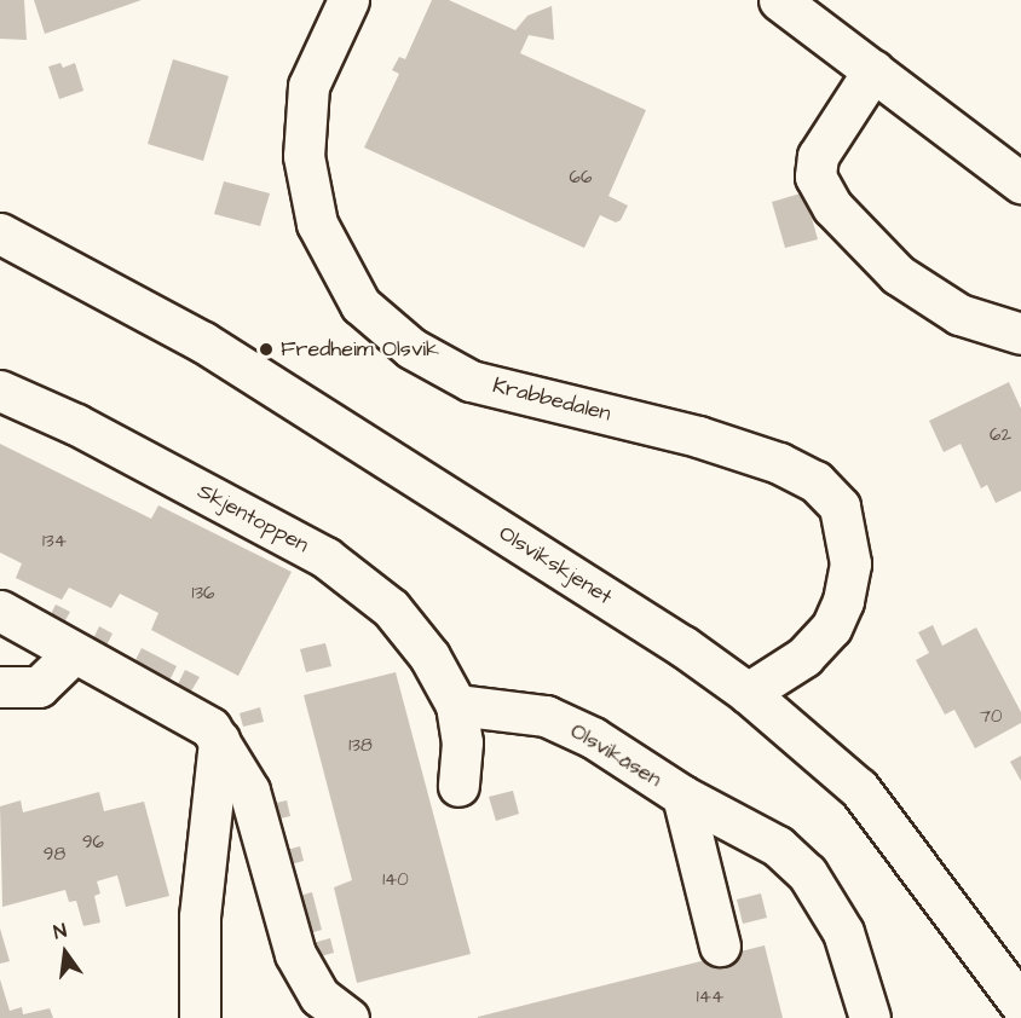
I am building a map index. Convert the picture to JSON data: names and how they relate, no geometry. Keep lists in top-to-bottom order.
{
  "streets": {
    "street": [
      "Krabbedalen",
      "Skjentoppen",
      "Olsvikskjenet",
      "Olsvikåsen"
    ]
  },
  "crossings": [
    ["Krabbedalen", "Olsvikskjenet"],
    ["Skjentoppen", "Olsvikåsen"]
  ],
  "places": ["Fredheim Olsvik"],
  "house_numbers": [
    "66",
    "62",
    "134",
    "136",
    "70",
    "138",
    "96",
    "98",
    "140",
    "144"
  ],
  "north": "top"
}
